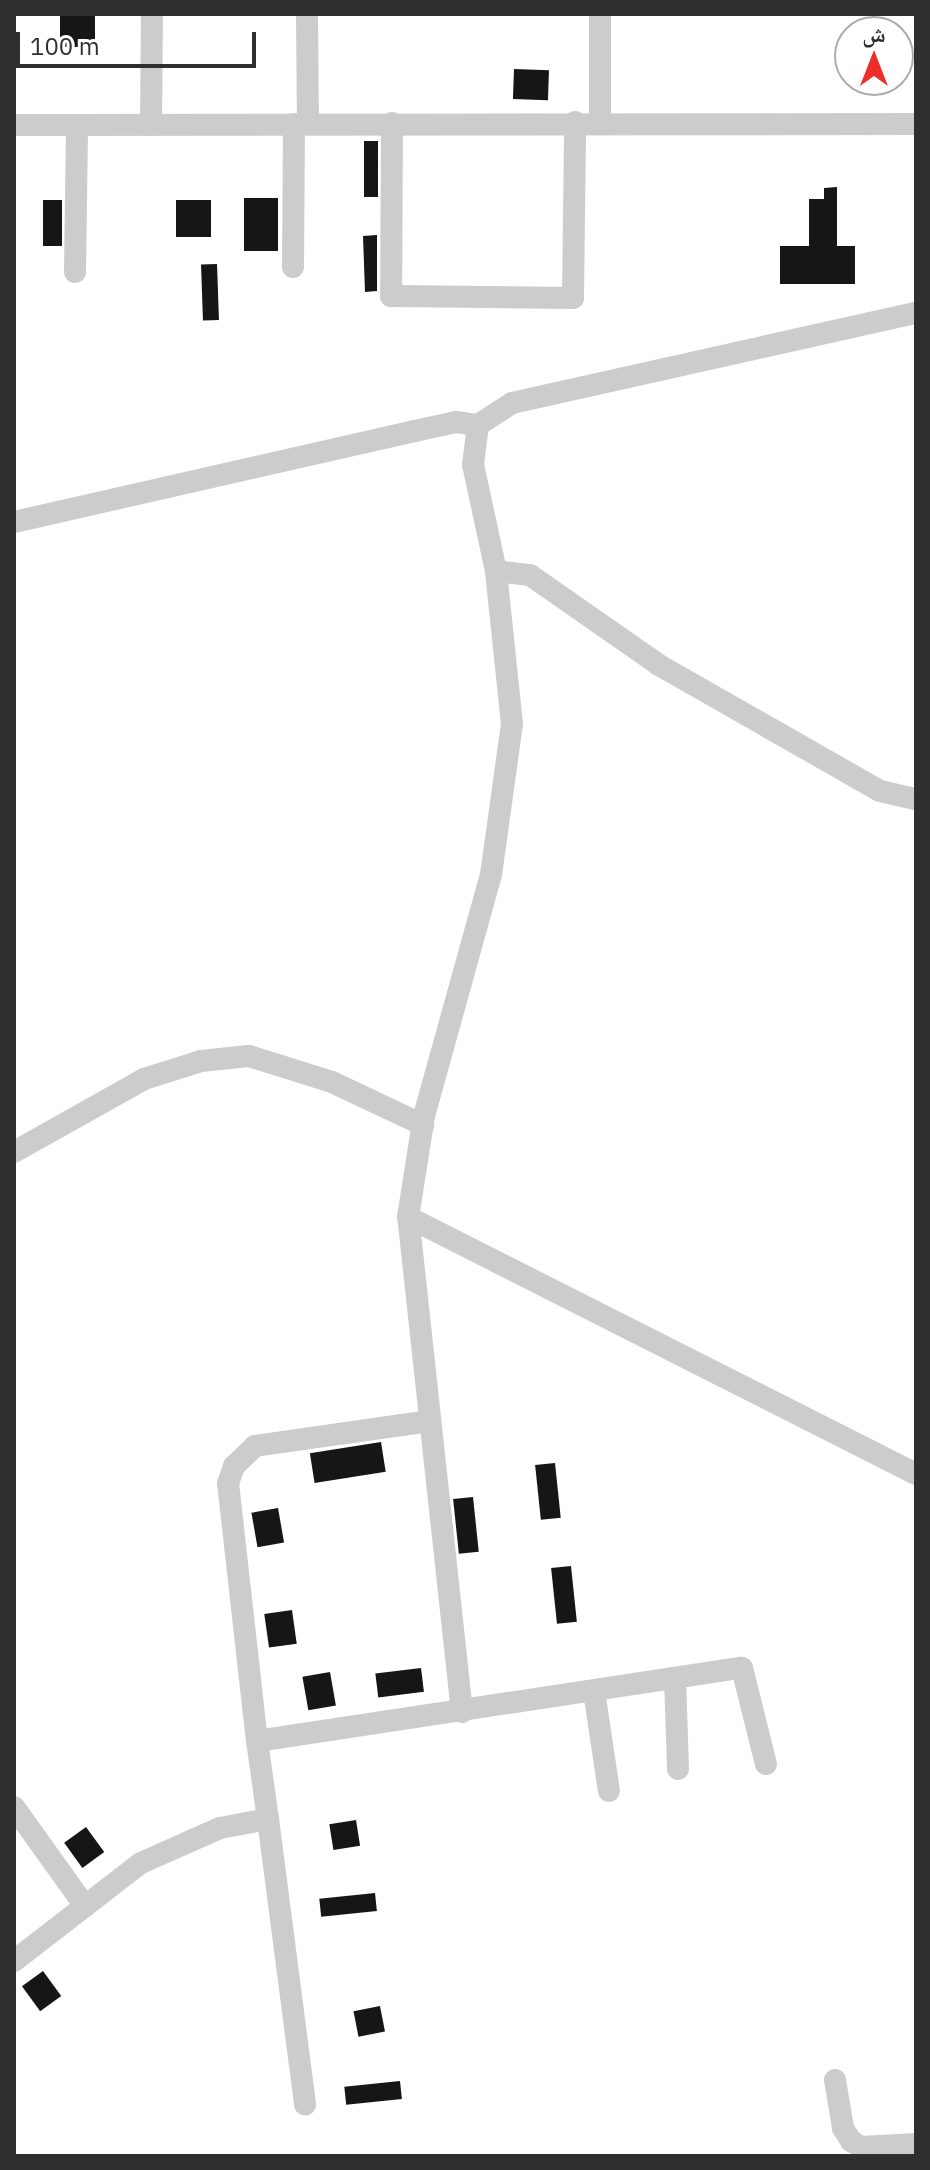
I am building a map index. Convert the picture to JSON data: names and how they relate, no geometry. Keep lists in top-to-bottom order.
{
  "scale_bar": "100 m",
  "north": "top"
}
